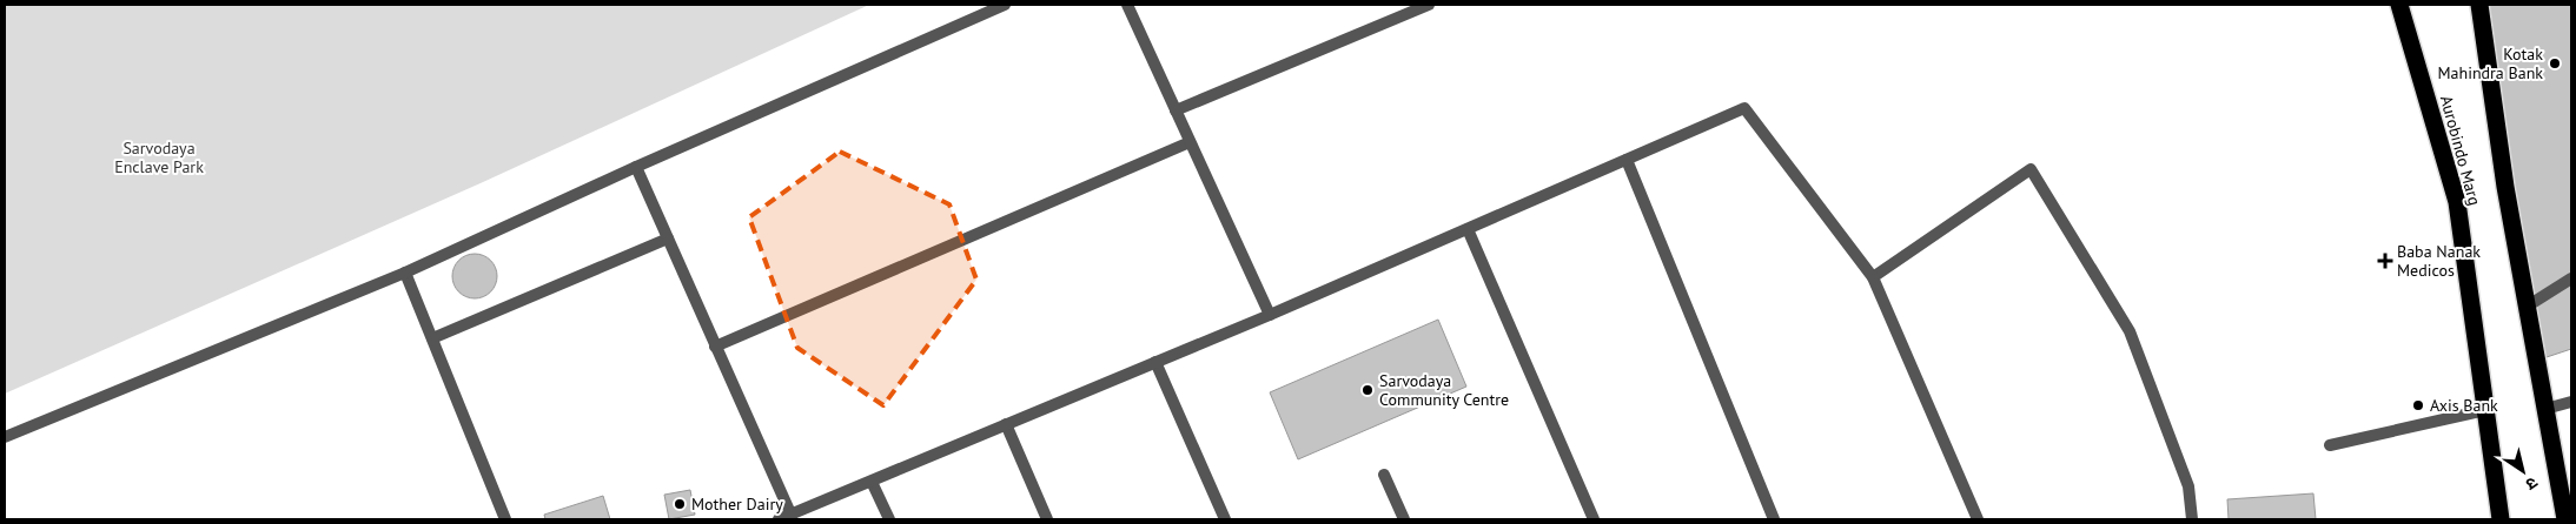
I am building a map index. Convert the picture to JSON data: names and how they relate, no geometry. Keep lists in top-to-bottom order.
{
  "streets": {
    "highway": ["Aurobindo Marg"]
  },
  "parks": ["Sarvodaya Enclave Park"],
  "places": {
    "other": [
      "Kotak Mahindra Bank",
      "Sarvodaya Community Centre",
      "Axis Bank",
      "Mother Dairy"
    ],
    "health": ["Baba Nanak Medicos"]
  },
  "north": "bottom right"
}
